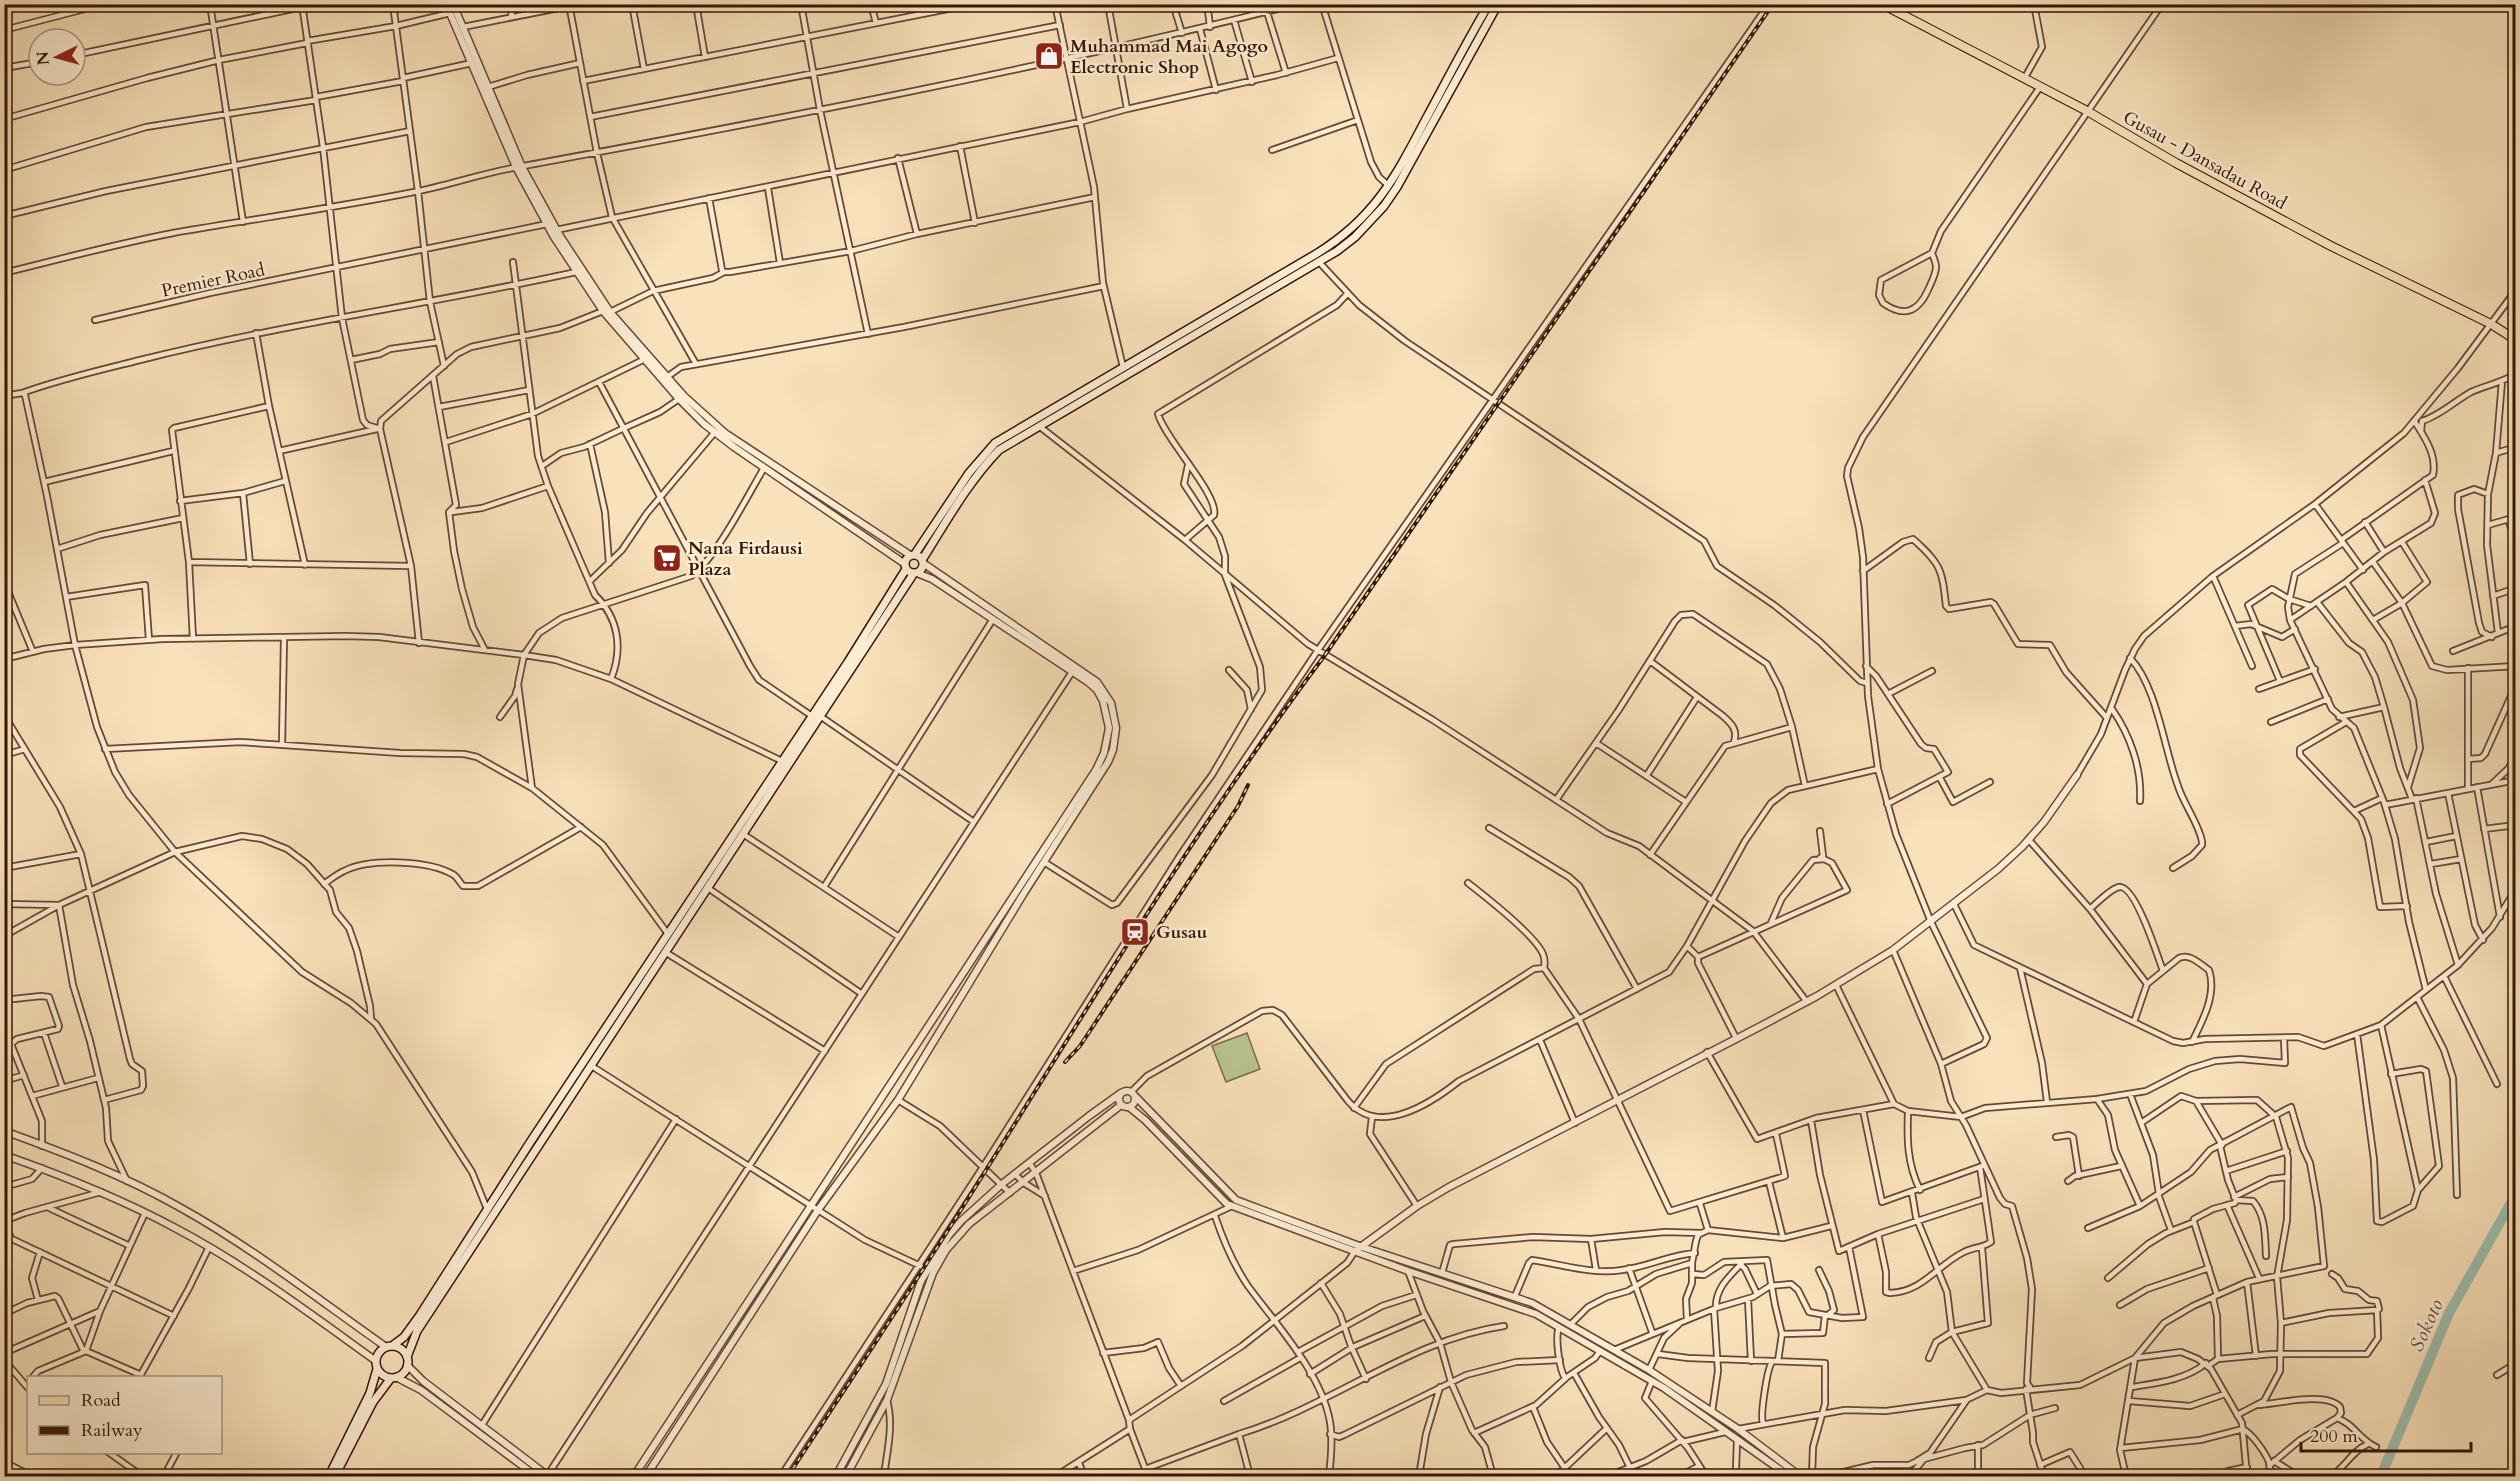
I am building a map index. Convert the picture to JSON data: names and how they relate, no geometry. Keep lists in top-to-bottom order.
{
  "streets": {
    "main road": ["Gusau - Dansadau Road"],
    "street": ["Premier Road"]
  },
  "water": ["Sokoto"],
  "places": {
    "shop": ["Muhammad Mai Agogo Electronic Shop"],
    "supermarket": ["Nana Firdausi Plaza"],
    "station": ["Gusau"]
  },
  "legend": ["Road", "Railway"],
  "scale_bar": "200 m",
  "north": "left"
}
